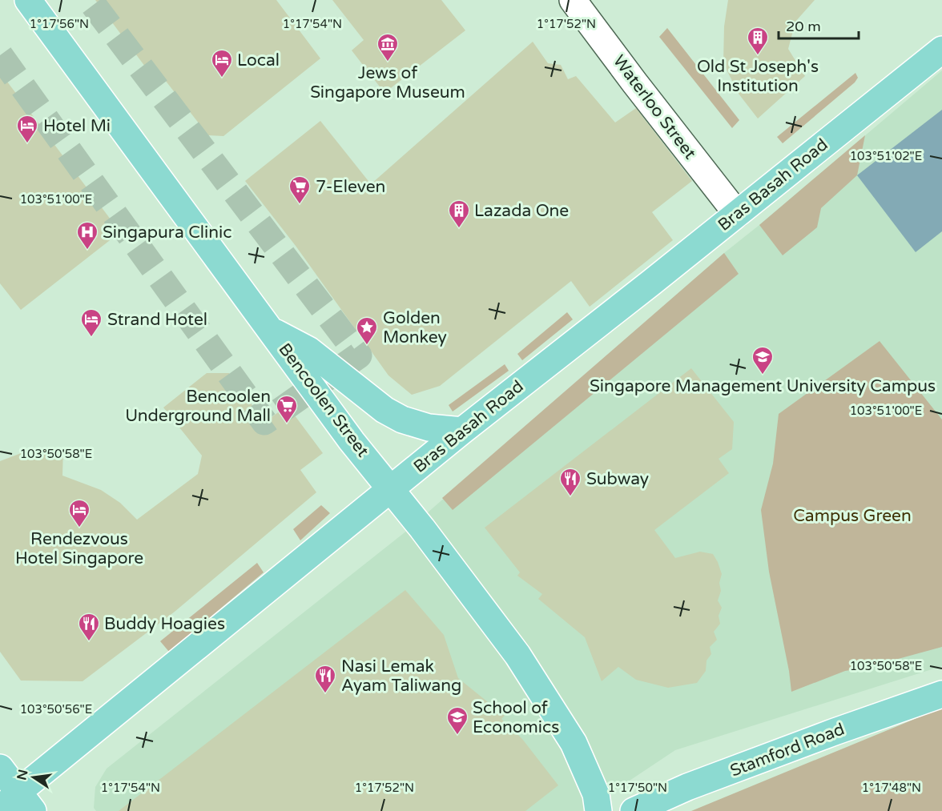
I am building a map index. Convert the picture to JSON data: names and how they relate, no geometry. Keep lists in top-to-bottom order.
{
  "streets": {
    "main road": ["Bras Basah Road", "Bencoolen Street", "Stamford Road"],
    "street": ["Waterloo Street"]
  },
  "crossings": [
    ["Waterloo Street", "Bras Basah Road"],
    ["Bras Basah Road", "Bencoolen Street"]
  ],
  "parks": ["Campus Green"],
  "places": {
    "building": ["Old St Joseph's Institution", "Lazada One"],
    "museum": ["Jews of Singapore Museum"],
    "hotel": [
      "Local",
      "Hotel Mi",
      "Strand Hotel",
      "Rendezvous Hotel Singapore"
    ],
    "supermarket": ["7-Eleven", "Bencoolen Underground Mall"],
    "hospital": ["Singapura Clinic"],
    "place": ["Golden Monkey"],
    "school or university": ["Singapore Management University Campus", "School of Economics"],
    "restaurant": ["Subway", "Buddy Hoagies", "Nasi Lemak Ayam Taliwang"]
  },
  "scale_bar": "20 m",
  "north": "left",
  "coordinates": [
    "1°17'56\"N",
    "1°17'54\"N",
    "1°17'52\"N",
    "103°51'02\"E",
    "103°51'00\"E",
    "103°50'58\"E",
    "103°50'56\"E",
    "1°17'50\"N",
    "1°17'48\"N"
  ]
}
